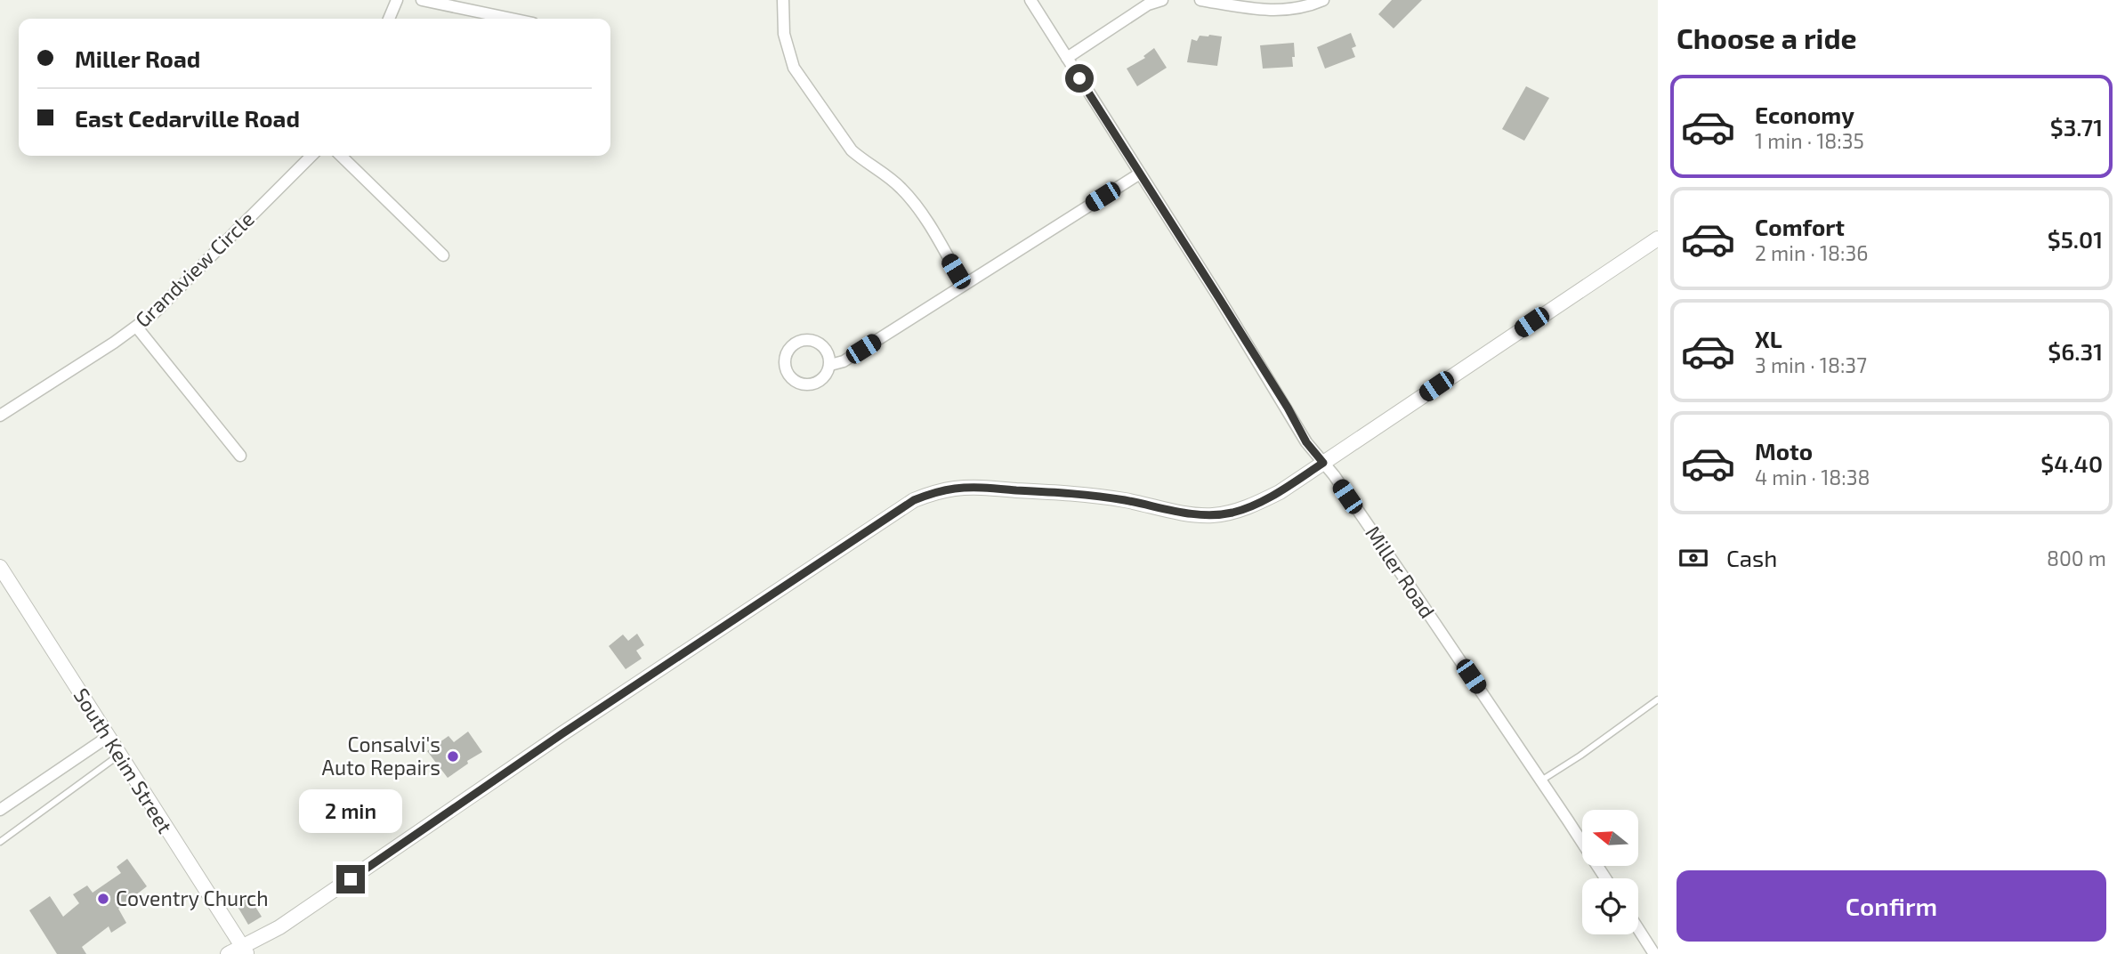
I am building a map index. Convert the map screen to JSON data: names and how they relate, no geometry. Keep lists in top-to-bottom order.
{
  "streets": {
    "street": ["Grandview Circle", "Miller Road", "South Keim Street"]
  },
  "places": ["Consalvi's Auto Repairs", "Coventry Church"],
  "north": "left",
  "page": {
    "heading": "Choose a ride",
    "banner": ["Miller Road", "East Cedarville Road"],
    "list": [
      {
        "name": "Economy",
        "note": "1 min · 18:35",
        "value": "$3.71"
      },
      {
        "name": "Comfort",
        "note": "2 min · 18:36",
        "value": "$5.01"
      },
      {
        "name": "XL",
        "note": "3 min · 18:37",
        "value": "$6.31"
      },
      {
        "name": "Moto",
        "note": "4 min · 18:38",
        "value": "$4.40"
      }
    ],
    "pay": ["Cash", "800 m"],
    "bubble": "2 min",
    "buttons": "Confirm"
  }
}
